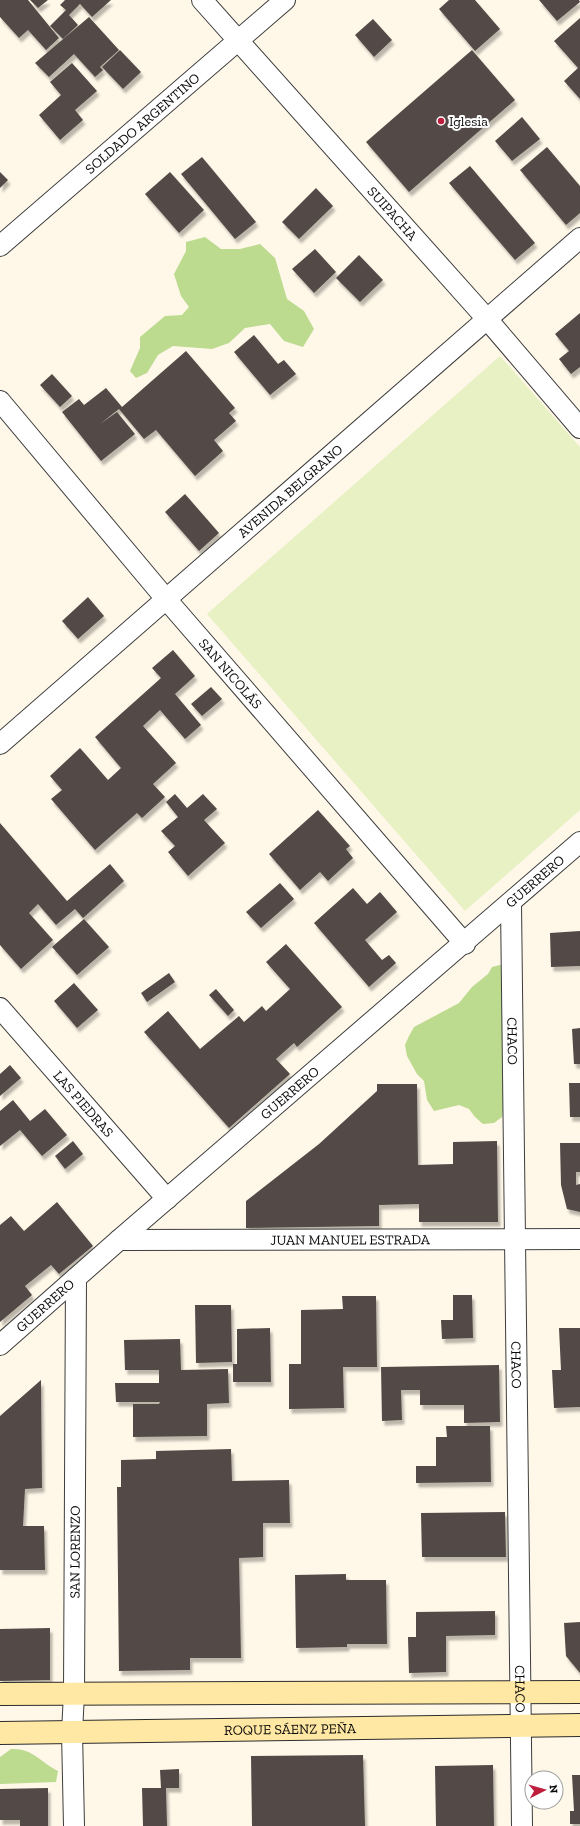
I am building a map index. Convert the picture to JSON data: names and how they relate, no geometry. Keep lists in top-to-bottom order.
{
  "streets": {
    "street": [
      "SOLDADO ARGENTINO",
      "SUIPACHA",
      "AVENIDA BELGRANO",
      "SAN NICOLÁS",
      "GUERRERO",
      "CHACO",
      "LAS PIEDRAS",
      "JUAN MANUEL ESTRADA",
      "SAN LORENZO",
      "ROQUE SÁENZ PEÑA"
    ]
  },
  "crossings": [
    ["SOLDADO ARGENTINO", "SUIPACHA"],
    ["SUIPACHA", "AVENIDA BELGRANO"],
    ["AVENIDA BELGRANO", "SAN NICOLÁS"],
    ["SAN NICOLÁS", "GUERRERO"],
    ["GUERRERO", "CHACO"],
    ["GUERRERO", "LAS PIEDRAS"],
    ["GUERRERO", "JUAN MANUEL ESTRADA"],
    ["GUERRERO", "SAN LORENZO"],
    ["CHACO", "JUAN MANUEL ESTRADA"],
    ["CHACO", "ROQUE SÁENZ PEÑA"],
    ["SAN LORENZO", "ROQUE SÁENZ PEÑA"]
  ],
  "places": ["Iglesia"],
  "north": "right"
}
